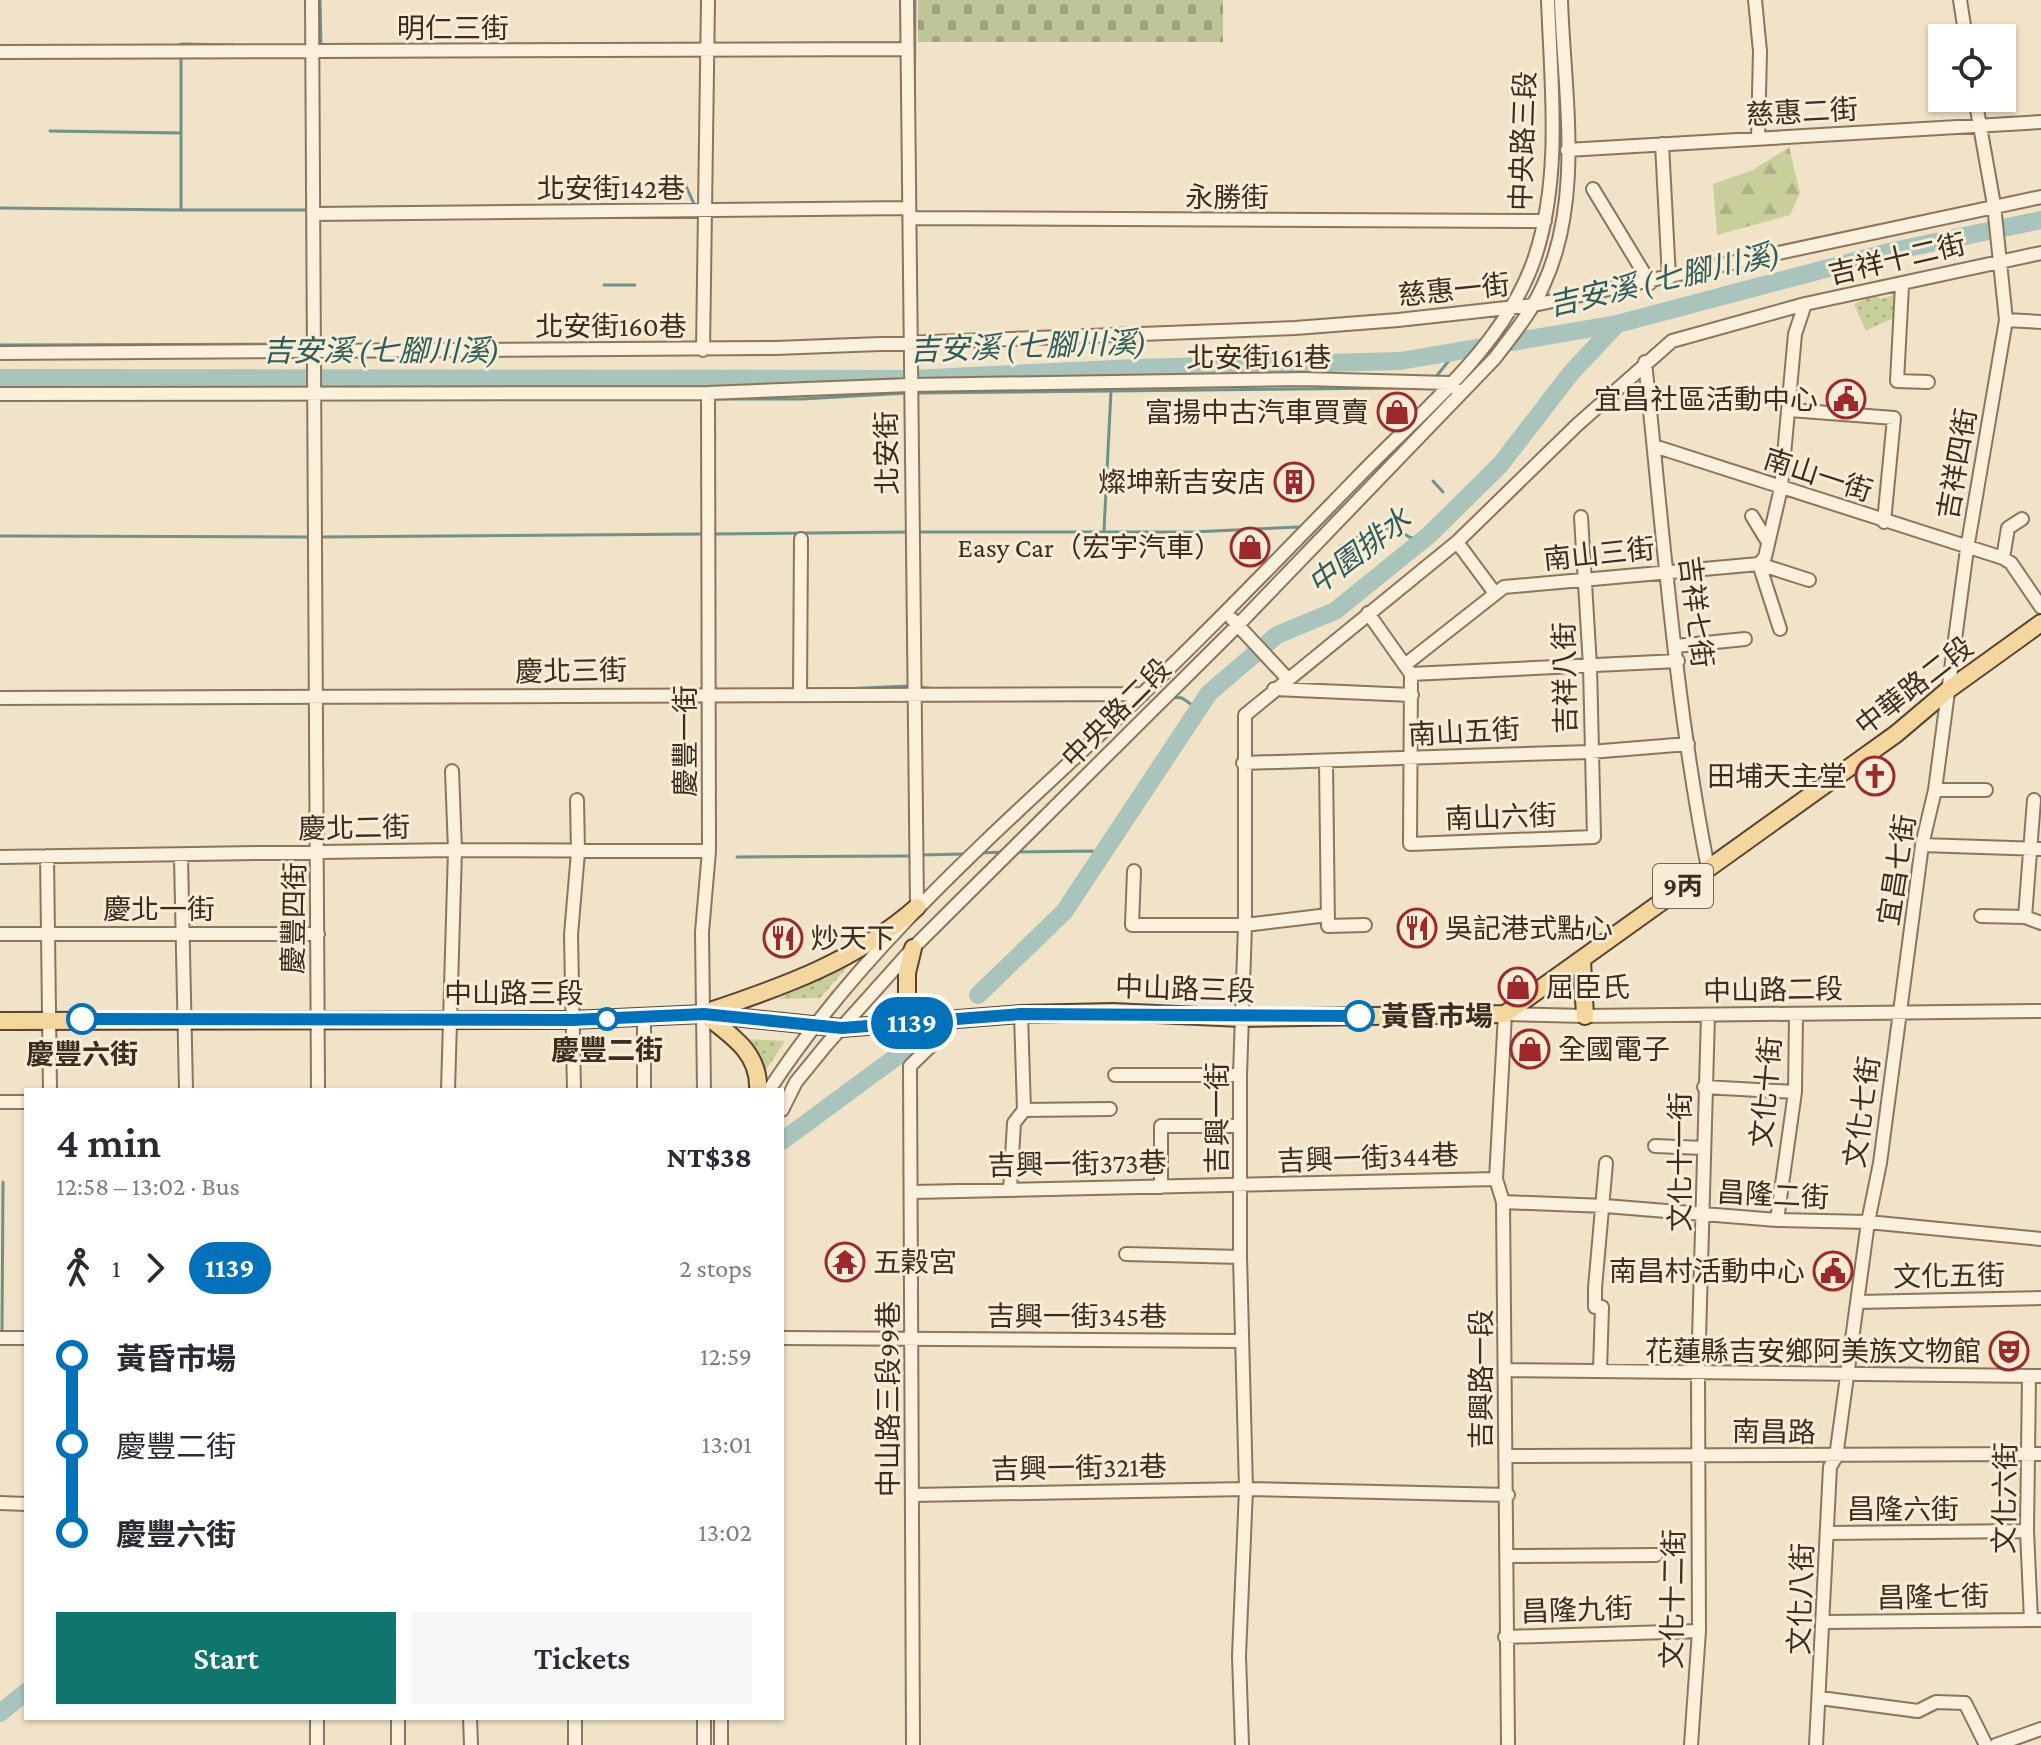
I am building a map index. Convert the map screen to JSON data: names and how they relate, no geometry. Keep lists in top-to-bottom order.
{
  "streets": {
    "main road": ["中華路二段", "9丙", "中山路三段"],
    "street": [
      "明仁三街",
      "慈惠二街",
      "中央路三段",
      "北安街142巷",
      "永勝街",
      "吉祥十二街",
      "慈惠一街",
      "北安街160巷",
      "北安街161巷",
      "北安街",
      "吉祥四街",
      "南山一街",
      "南山三街",
      "吉祥七街",
      "慶北三街",
      "吉祥八街",
      "中央路二段",
      "南山五街",
      "慶豐一街",
      "南山六街",
      "慶北二街",
      "宜昌七街",
      "慶北一街",
      "慶豐四街",
      "中山路二段",
      "文化十街",
      "文化七街",
      "吉興一街",
      "吉興一街344巷",
      "文化十一街",
      "吉興一街373巷",
      "昌隆二街",
      "文化五街",
      "吉興一街345巷",
      "吉興路一段",
      "中山路三段99巷",
      "南昌路",
      "吉興一街321巷",
      "文化六街",
      "昌隆六街",
      "昌隆七街",
      "文化十二街",
      "文化八街",
      "昌隆九街"
    ]
  },
  "crossings": [
    ["明仁三街", "北安街"],
    ["明仁三街", "慶豐四街"],
    ["慈惠二街", "中央路三段"],
    ["慈惠二街", "吉祥四街"],
    ["中央路三段", "永勝街"],
    ["中央路三段", "慈惠一街"],
    ["中央路三段", "中央路二段"],
    ["北安街142巷", "永勝街"],
    ["北安街142巷", "北安街"],
    ["北安街142巷", "慶豐四街"],
    ["永勝街", "北安街"],
    ["吉祥十二街", "吉祥四街"],
    ["吉祥十二街", "吉祥七街"],
    ["吉祥十二街", "吉興一街"],
    ["慈惠一街", "北安街160巷"],
    ["慈惠一街", "北安街"],
    ["慈惠一街", "吉祥四街"],
    ["北安街160巷", "北安街"],
    ["北安街160巷", "慶豐四街"],
    ["北安街161巷", "北安街"],
    ["北安街161巷", "中央路二段"],
    ["北安街161巷", "慶豐一街"],
    ["北安街161巷", "慶豐四街"],
    ["北安街", "慶北三街"],
    ["北安街", "中央路二段"],
    ["吉祥四街", "南山一街"],
    ["吉祥四街", "中華路二段"],
    ["吉祥四街", "宜昌七街"],
    ["南山一街", "吉祥七街"],
    ["南山三街", "吉祥七街"],
    ["南山三街", "吉祥八街"],
    ["吉祥七街", "中華路二段"],
    ["吉祥七街", "南山五街"],
    ["慶北三街", "中央路二段"],
    ["慶北三街", "慶豐一街"],
    ["慶北三街", "慶豐四街"],
    ["吉祥八街", "南山五街"],
    ["吉祥八街", "南山六街"],
    ["中華路二段", "宜昌七街"],
    ["中華路二段", "中山路三段"],
    ["中華路二段", "中山路二段"],
    ["中華路二段", "吉興路一段"],
    ["中央路二段", "中山路三段"],
    ["南山五街", "南山六街"],
    ["南山五街", "吉興一街"],
    ["慶豐一街", "慶北二街"],
    ["慶豐一街", "中山路三段"],
    ["慶北二街", "慶豐四街"],
    ["宜昌七街", "中山路二段"],
    ["宜昌七街", "文化七街"],
    ["慶北一街", "慶豐四街"],
    ["慶豐四街", "中山路三段"],
    ["中山路三段", "中山路二段"],
    ["中山路三段", "吉興一街"],
    ["中山路三段", "吉興路一段"],
    ["中山路三段", "中山路三段99巷"],
    ["中山路二段", "文化十街"],
    ["中山路二段", "文化七街"],
    ["中山路二段", "文化十一街"],
    ["中山路二段", "吉興路一段"],
    ["文化十街", "昌隆二街"],
    ["文化七街", "昌隆二街"],
    ["文化七街", "文化五街"],
    ["文化七街", "南昌路"],
    ["文化七街", "文化八街"],
    ["吉興一街", "吉興一街344巷"],
    ["吉興一街", "吉興一街373巷"],
    ["吉興一街", "吉興一街345巷"],
    ["吉興一街", "吉興一街321巷"],
    ["吉興一街344巷", "吉興一街373巷"],
    ["吉興一街344巷", "吉興路一段"],
    ["文化十一街", "昌隆二街"],
    ["文化十一街", "南昌路"],
    ["文化十一街", "文化十二街"],
    ["吉興一街373巷", "中山路三段99巷"],
    ["昌隆二街", "吉興路一段"],
    ["吉興一街345巷", "中山路三段99巷"],
    ["吉興路一段", "南昌路"],
    ["吉興路一段", "吉興一街321巷"],
    ["吉興路一段", "昌隆九街"],
    ["中山路三段99巷", "吉興一街321巷"],
    ["南昌路", "文化六街"],
    ["南昌路", "文化十二街"],
    ["南昌路", "文化八街"],
    ["文化六街", "昌隆六街"],
    ["文化六街", "昌隆七街"],
    ["昌隆六街", "文化八街"],
    ["昌隆七街", "文化八街"],
    ["文化十二街", "昌隆九街"]
  ],
  "water": ["吉安溪 (七腳川溪)", "中園排水"],
  "places": {
    "public building": ["宜昌社區活動中心", "南昌村活動中心"],
    "shop": [
      "富揚中古汽車買賣",
      "Easy Car（宏宇汽車）",
      "屈臣氏",
      "全國電子"
    ],
    "building": ["燦坤新吉安店"],
    "church": ["田埔天主堂"],
    "restaurant": ["吳記港式點心", "炒天下"],
    "other": ["黃昏市場", "慶豐六街", "慶豐二街"],
    "temple": ["五榖宮"],
    "theatre": ["花蓮縣吉安鄉阿美族文物館"]
  },
  "lines": ["bus line 1139"],
  "page": {
    "on_map": "1139",
    "heading": ["4 min", "12:58 – 13:02 · Bus", "NT$38"],
    "legs": ["1", "1139", "2 stops"],
    "list": [
      {
        "name": "黃昏市場",
        "value": "12:59"
      },
      {
        "name": "慶豐二街",
        "value": "13:01"
      },
      {
        "name": "慶豐六街",
        "value": "13:02"
      }
    ],
    "buttons": ["Start", "Tickets"]
  }
}
